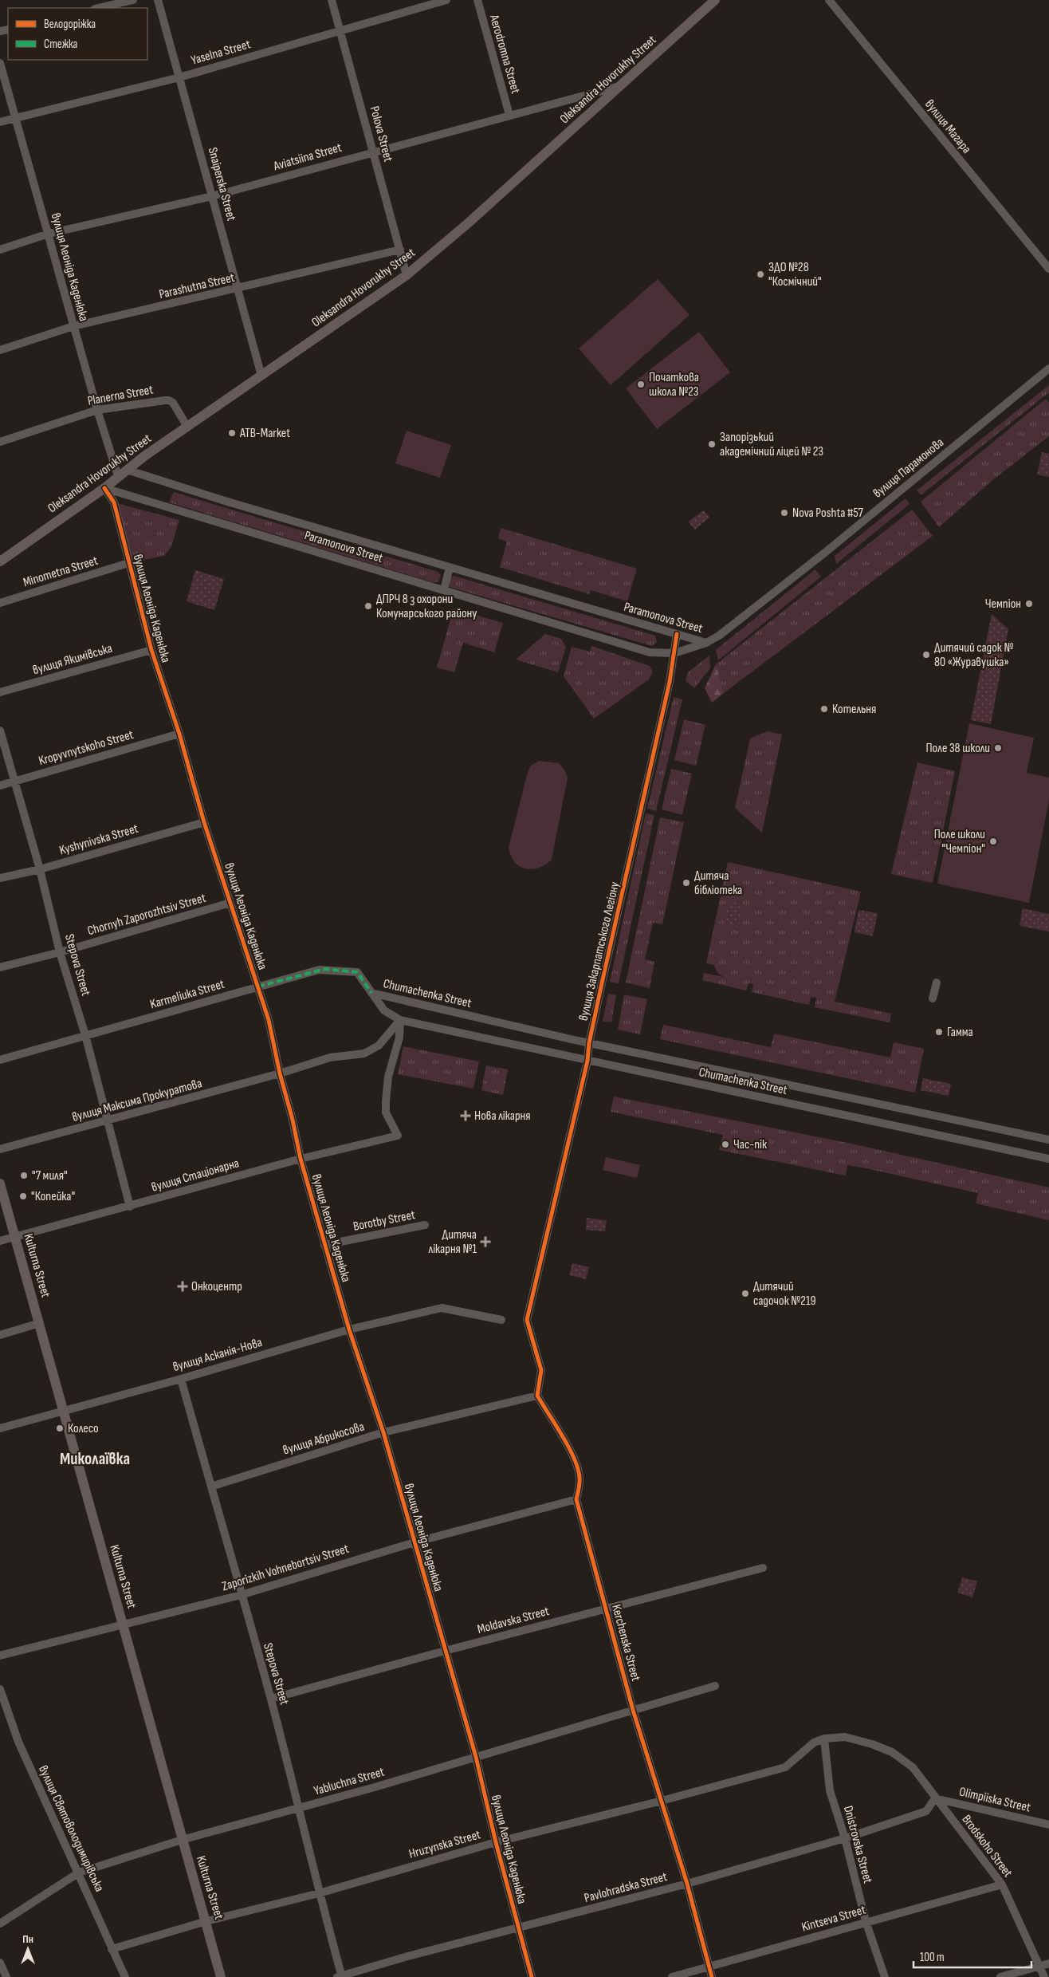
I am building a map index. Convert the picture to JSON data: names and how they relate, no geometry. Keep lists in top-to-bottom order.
{
  "streets": {
    "main road": ["Oleksandra Hovorukhy Street", "Kulturna Street"],
    "street": [
      "Yaselna Street",
      "Aerodromna Street",
      "вулиця Магара",
      "Polova Street",
      "Aviatsiina Street",
      "Snaiperska Street",
      "вулиця Леоніда Каденюка",
      "Parashutna Street",
      "Planerna Street",
      "вулиця Парамонова",
      "Paramonova Street",
      "Minometna Street",
      "вулиця Якимівська",
      "Kropyvnytskoho Street",
      "Kyshynivska Street",
      "Chornyh Zaporozhtsiv Street",
      "вулиця Закарпатського Легіону",
      "Stepova Street",
      "Chumachenka Street",
      "Karmeliuka Street",
      "вулиця Максима Прокуратова",
      "вулиця Стаціонарна",
      "Borotby Street",
      "вулиця Асканія-Нова",
      "вулиця Абрикосова",
      "Zaporizkih Vohnebortsiv Street",
      "Moldavska Street",
      "Kerchenska Street",
      "Yabluchna Street",
      "Olimpiiska Street",
      "вулиця Святоволодимирівська",
      "Hruzynska Street",
      "Dnistrovska Street",
      "Brodskoho Street",
      "Pavlohradska Street",
      "Kintseva Street"
    ]
  },
  "crossings": [
    ["Yaselna Street", "Polova Street"],
    ["Yaselna Street", "Snaiperska Street"],
    ["Yaselna Street", "вулиця Леоніда Каденюка"],
    ["Aerodromna Street", "Aviatsiina Street"],
    ["Oleksandra Hovorukhy Street", "Polova Street"],
    ["Oleksandra Hovorukhy Street", "Aviatsiina Street"],
    ["Oleksandra Hovorukhy Street", "Snaiperska Street"],
    ["Oleksandra Hovorukhy Street", "вулиця Леоніда Каденюка"],
    ["Oleksandra Hovorukhy Street", "Planerna Street"],
    ["Oleksandra Hovorukhy Street", "Paramonova Street"],
    ["Polova Street", "Aviatsiina Street"],
    ["Polova Street", "Parashutna Street"],
    ["Aviatsiina Street", "Snaiperska Street"],
    ["Aviatsiina Street", "вулиця Леоніда Каденюка"],
    ["Snaiperska Street", "Parashutna Street"],
    ["вулиця Леоніда Каденюка", "Parashutna Street"],
    ["вулиця Леоніда Каденюка", "Planerna Street"],
    ["вулиця Леоніда Каденюка", "Paramonova Street"],
    ["вулиця Леоніда Каденюка", "Minometna Street"],
    ["вулиця Леоніда Каденюка", "вулиця Якимівська"],
    ["вулиця Леоніда Каденюка", "Kropyvnytskoho Street"],
    ["вулиця Леоніда Каденюка", "Kyshynivska Street"],
    ["вулиця Леоніда Каденюка", "Chornyh Zaporozhtsiv Street"],
    ["вулиця Леоніда Каденюка", "Karmeliuka Street"],
    ["вулиця Леоніда Каденюка", "вулиця Максима Прокуратова"],
    ["вулиця Леоніда Каденюка", "вулиця Стаціонарна"],
    ["вулиця Леоніда Каденюка", "Borotby Street"],
    ["вулиця Леоніда Каденюка", "вулиця Асканія-Нова"],
    ["вулиця Леоніда Каденюка", "вулиця Абрикосова"],
    ["вулиця Леоніда Каденюка", "Zaporizkih Vohnebortsiv Street"],
    ["вулиця Леоніда Каденюка", "Moldavska Street"],
    ["вулиця Леоніда Каденюка", "Yabluchna Street"],
    ["вулиця Леоніда Каденюка", "Hruzynska Street"],
    ["вулиця Леоніда Каденюка", "Pavlohradska Street"],
    ["вулиця Парамонова", "Paramonova Street"],
    ["Paramonova Street", "вулиця Закарпатського Легіону"],
    ["Kropyvnytskoho Street", "Stepova Street"],
    ["Kyshynivska Street", "Stepova Street"],
    ["Chornyh Zaporozhtsiv Street", "Stepova Street"],
    ["вулиця Закарпатського Легіону", "Chumachenka Street"],
    ["вулиця Закарпатського Легіону", "вулиця Абрикосова"],
    ["вулиця Закарпатського Легіону", "Kerchenska Street"],
    ["Stepova Street", "Karmeliuka Street"],
    ["Stepova Street", "вулиця Максима Прокуратова"],
    ["Stepova Street", "вулиця Стаціонарна"],
    ["Stepova Street", "вулиця Асканія-Нова"],
    ["Stepova Street", "вулиця Абрикосова"],
    ["Stepova Street", "Zaporizkih Vohnebortsiv Street"],
    ["Stepova Street", "Moldavska Street"],
    ["Stepova Street", "Yabluchna Street"],
    ["Stepova Street", "Hruzynska Street"],
    ["Stepova Street", "Pavlohradska Street"],
    ["Chumachenka Street", "Karmeliuka Street"],
    ["Chumachenka Street", "вулиця Максима Прокуратова"],
    ["Chumachenka Street", "вулиця Стаціонарна"],
    ["вулиця Максима Прокуратова", "вулиця Стаціонарна"],
    ["вулиця Стаціонарна", "Kulturna Street"],
    ["Kulturna Street", "вулиця Асканія-Нова"],
    ["Kulturna Street", "Zaporizkih Vohnebortsiv Street"],
    ["Kulturna Street", "Yabluchna Street"],
    ["Kulturna Street", "Hruzynska Street"],
    ["вулиця Абрикосова", "Kerchenska Street"],
    ["Zaporizkih Vohnebortsiv Street", "Kerchenska Street"],
    ["Moldavska Street", "Kerchenska Street"],
    ["Kerchenska Street", "Yabluchna Street"],
    ["Kerchenska Street", "Hruzynska Street"],
    ["Kerchenska Street", "Pavlohradska Street"],
    ["Kerchenska Street", "Kintseva Street"],
    ["Yabluchna Street", "вулиця Святоволодимирівська"],
    ["Olimpiiska Street", "Brodskoho Street"],
    ["Olimpiiska Street", "Pavlohradska Street"],
    ["вулиця Святоволодимирівська", "Hruzynska Street"],
    ["Hruzynska Street", "Dnistrovska Street"],
    ["Hruzynska Street", "Brodskoho Street"],
    ["Dnistrovska Street", "Brodskoho Street"],
    ["Dnistrovska Street", "Pavlohradska Street"],
    ["Dnistrovska Street", "Kintseva Street"],
    ["Brodskoho Street", "Pavlohradska Street"],
    ["Brodskoho Street", "Kintseva Street"]
  ],
  "districts": ["Миколаївка"],
  "places": {
    "other": [
      "ЗДО №28 \"Космічний\"",
      "Початкова школа №23",
      "ATB-Market",
      "Запорізький академічний ліцей № 23",
      "Nova Poshta #57",
      "Чемпіон",
      "ДПРЧ 8 з охорони Комунарського району",
      "Дитячий садок № 80 «Журавушка»",
      "Котельня",
      "Поле 38 школи",
      "Поле школи \"Чемпіон\"",
      "Дитяча бібліотека",
      "Гамма",
      "Час-пік",
      "\"7 миля\"",
      "\"Копейка\"",
      "Дитячий садочок №219",
      "Колесо"
    ],
    "health": ["Нова лікарня", "Дитяча лікарня №1", "Онкоцентр"]
  },
  "legend": ["Велодоріжка", "Стежка"],
  "scale_bar": "100 m",
  "north": "top"
}
